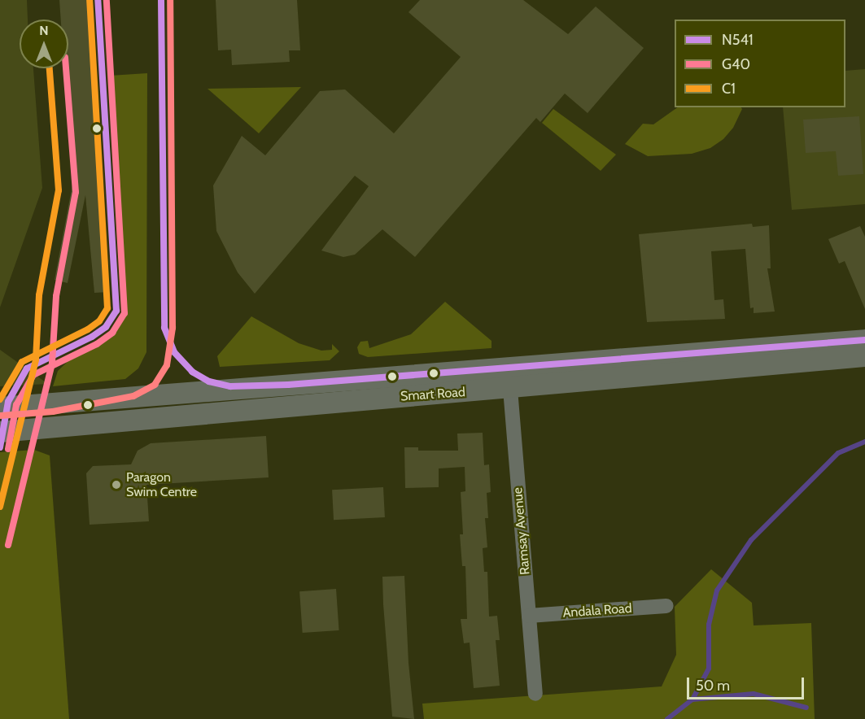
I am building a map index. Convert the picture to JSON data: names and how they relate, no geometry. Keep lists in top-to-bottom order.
{
  "streets": {
    "main road": ["Smart Road"],
    "street": ["Ramsay Avenue", "Andala Road"]
  },
  "crossings": [
    ["Smart Road", "Ramsay Avenue"],
    ["Ramsay Avenue", "Andala Road"]
  ],
  "places": ["Paragon Swim Centre"],
  "lines": ["transit line N541", "transit line G40", "transit line C1"],
  "legend": ["N541", "G40", "C1"],
  "scale_bar": "50 m",
  "north": "top"
}
